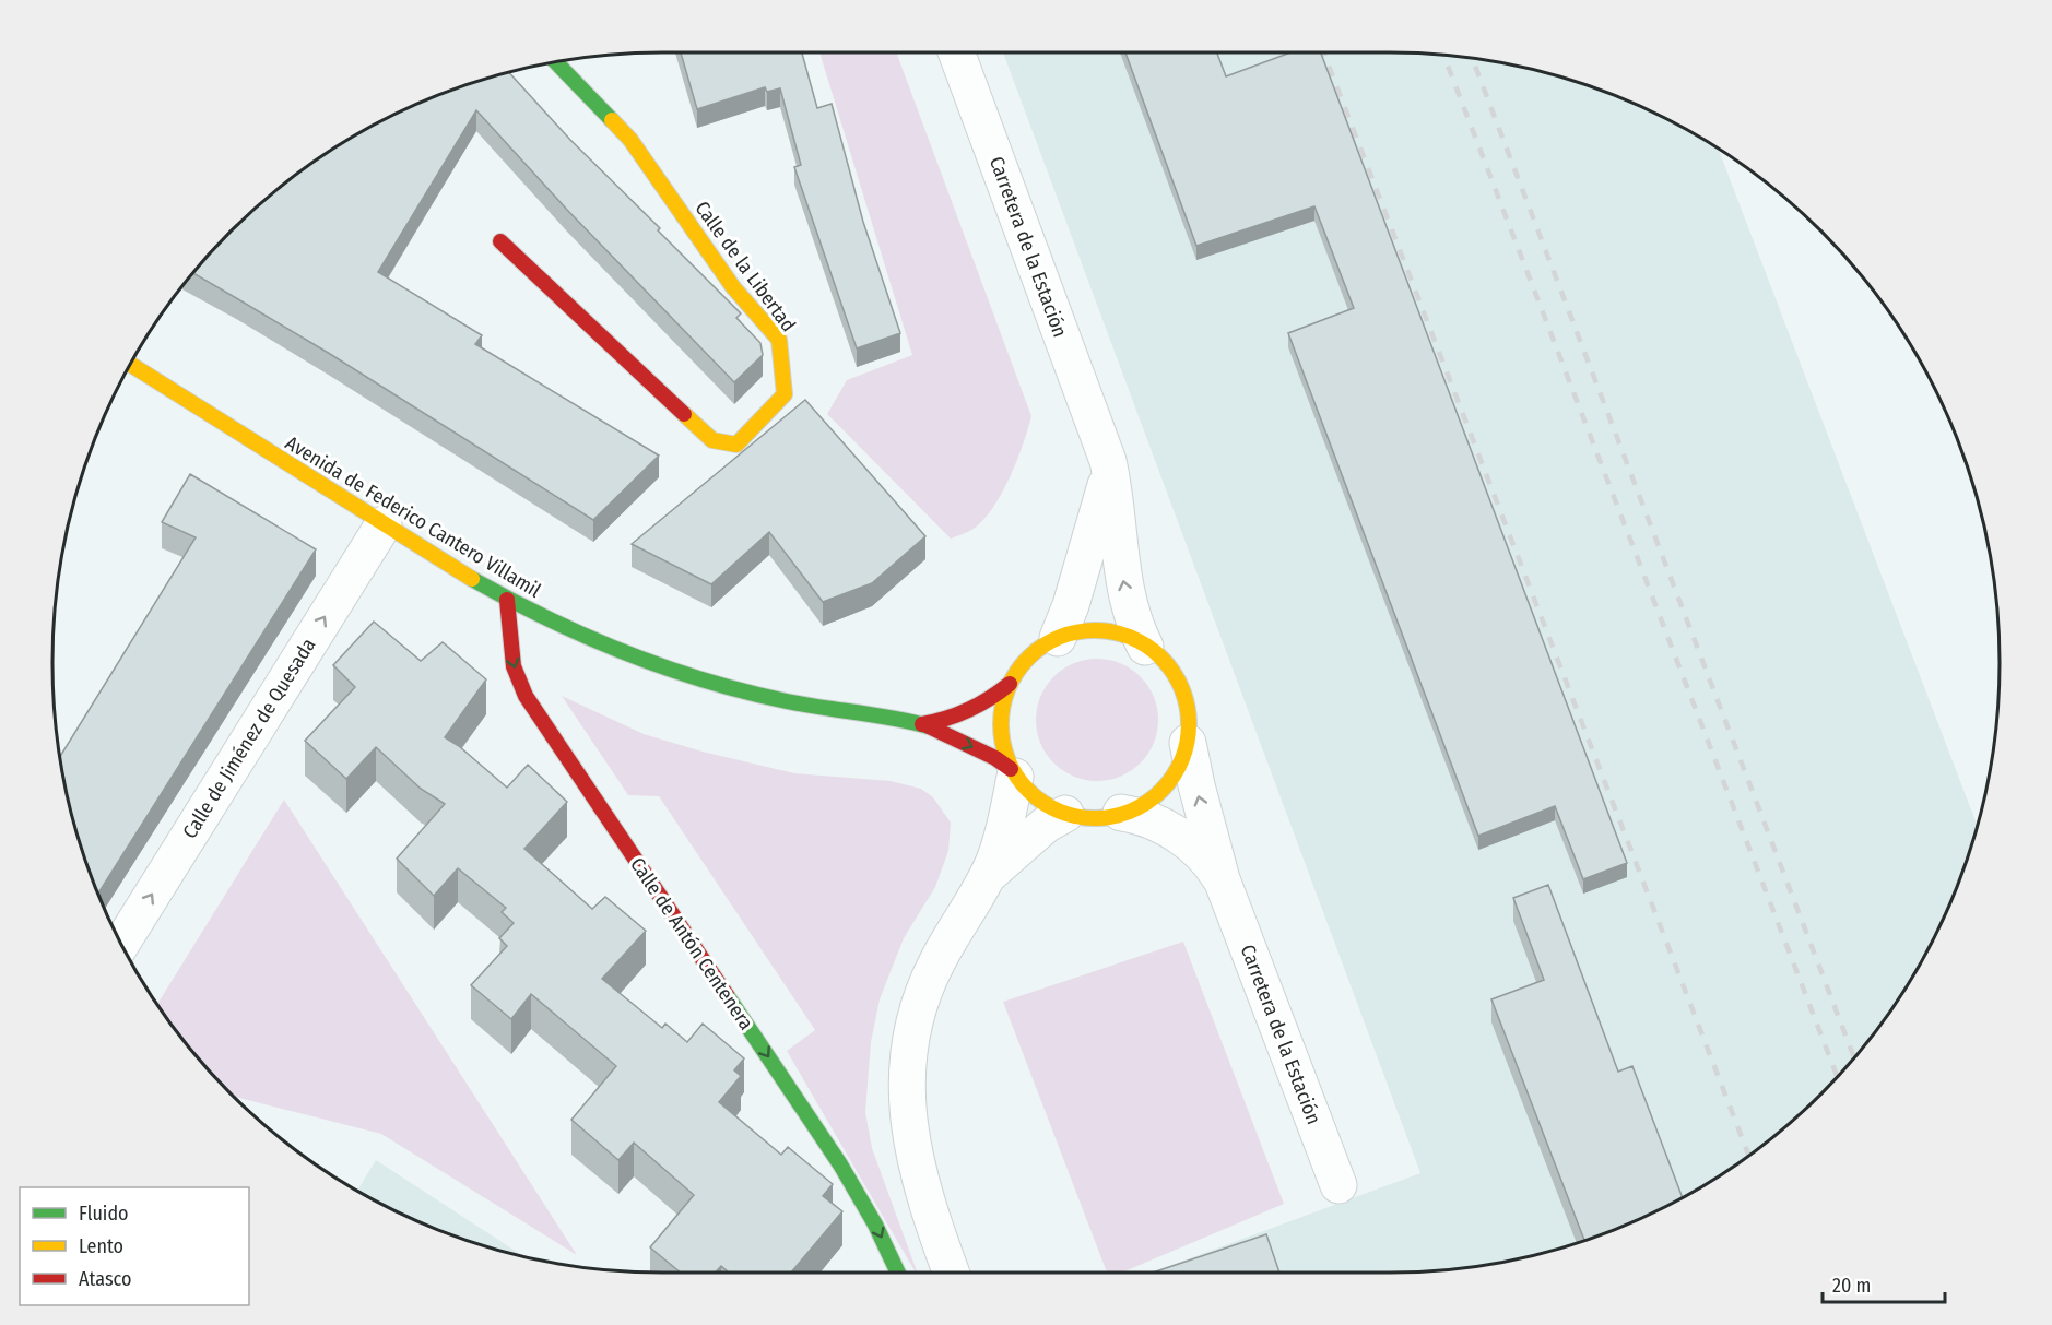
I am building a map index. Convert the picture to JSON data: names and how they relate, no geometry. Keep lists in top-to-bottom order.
{
  "streets": {
    "street": [
      "Carretera de la Estación",
      "Calle de la Libertad",
      "Avenida de Federico Cantero Villamil",
      "Calle de Jiménez de Quesada",
      "Calle de Antón Centenera"
    ]
  },
  "crossings": [
    ["Carretera de la Estación", "Avenida de Federico Cantero Villamil"],
    ["Avenida de Federico Cantero Villamil", "Calle de Jiménez de Quesada"],
    ["Avenida de Federico Cantero Villamil", "Calle de Antón Centenera"]
  ],
  "one_way": ["Calle de Jiménez de Quesada", "Calle de Antón Centenera"],
  "legend": ["Fluido", "Lento", "Atasco"],
  "scale_bar": "20 m"
}
